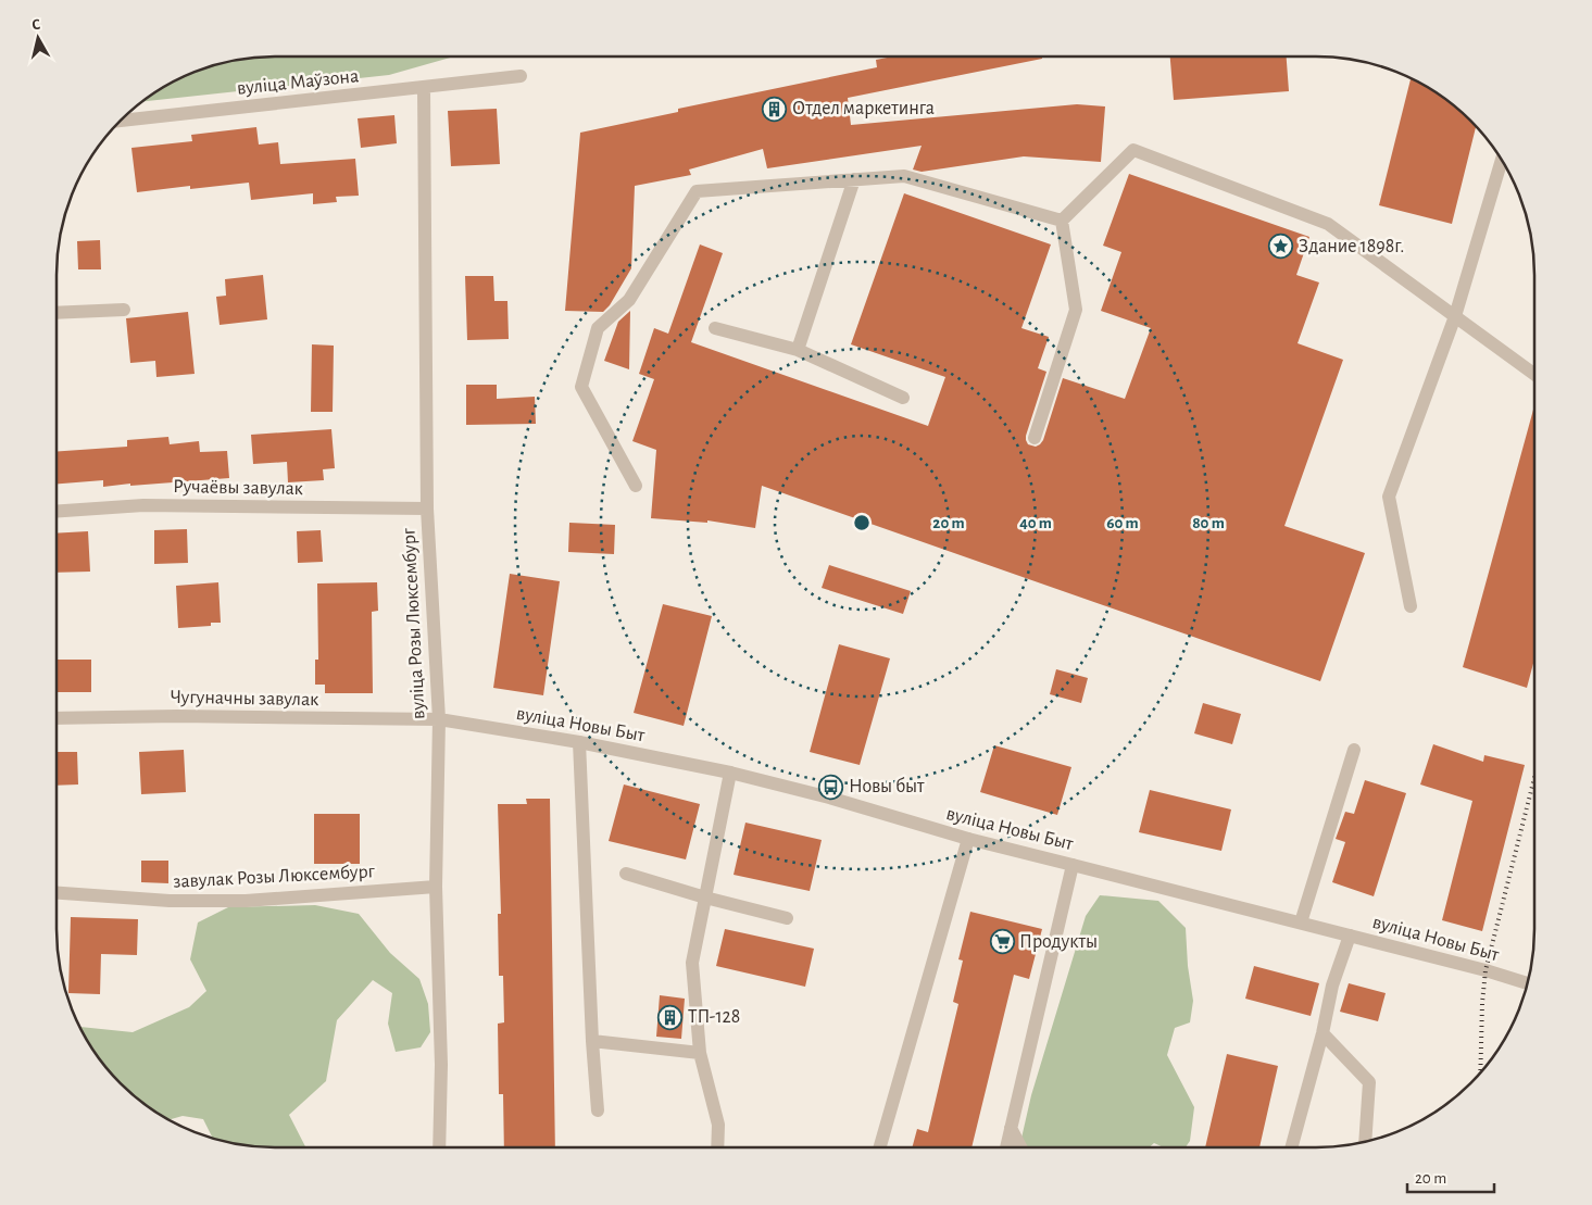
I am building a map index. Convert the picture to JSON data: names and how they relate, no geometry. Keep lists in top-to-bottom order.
{
  "streets": {
    "street": [
      "вуліца Маўзона",
      "Ручаёвы завулак",
      "вуліца Розы Люксембург",
      "Чугуначны завулак",
      "вуліца Новы Быт",
      "завулак Розы Люксембург"
    ]
  },
  "crossings": [
    ["вуліца Маўзона", "вуліца Розы Люксембург"],
    ["Ручаёвы завулак", "вуліца Розы Люксембург"],
    ["вуліца Розы Люксембург", "Чугуначны завулак"],
    ["вуліца Розы Люксембург", "вуліца Новы Быт"],
    ["вуліца Розы Люксембург", "завулак Розы Люксембург"],
    ["Чугуначны завулак", "вуліца Новы Быт"]
  ],
  "places": {
    "building": ["Отдел маркетинга", "ТП-128"],
    "place": ["Здание 1898г."],
    "bus stop": ["Новы быт"],
    "supermarket": ["Продукты"]
  },
  "scale_bar": "20 m",
  "north": "top",
  "rings": [
    "20 m",
    "40 m",
    "60 m",
    "80 m"
  ]
}
